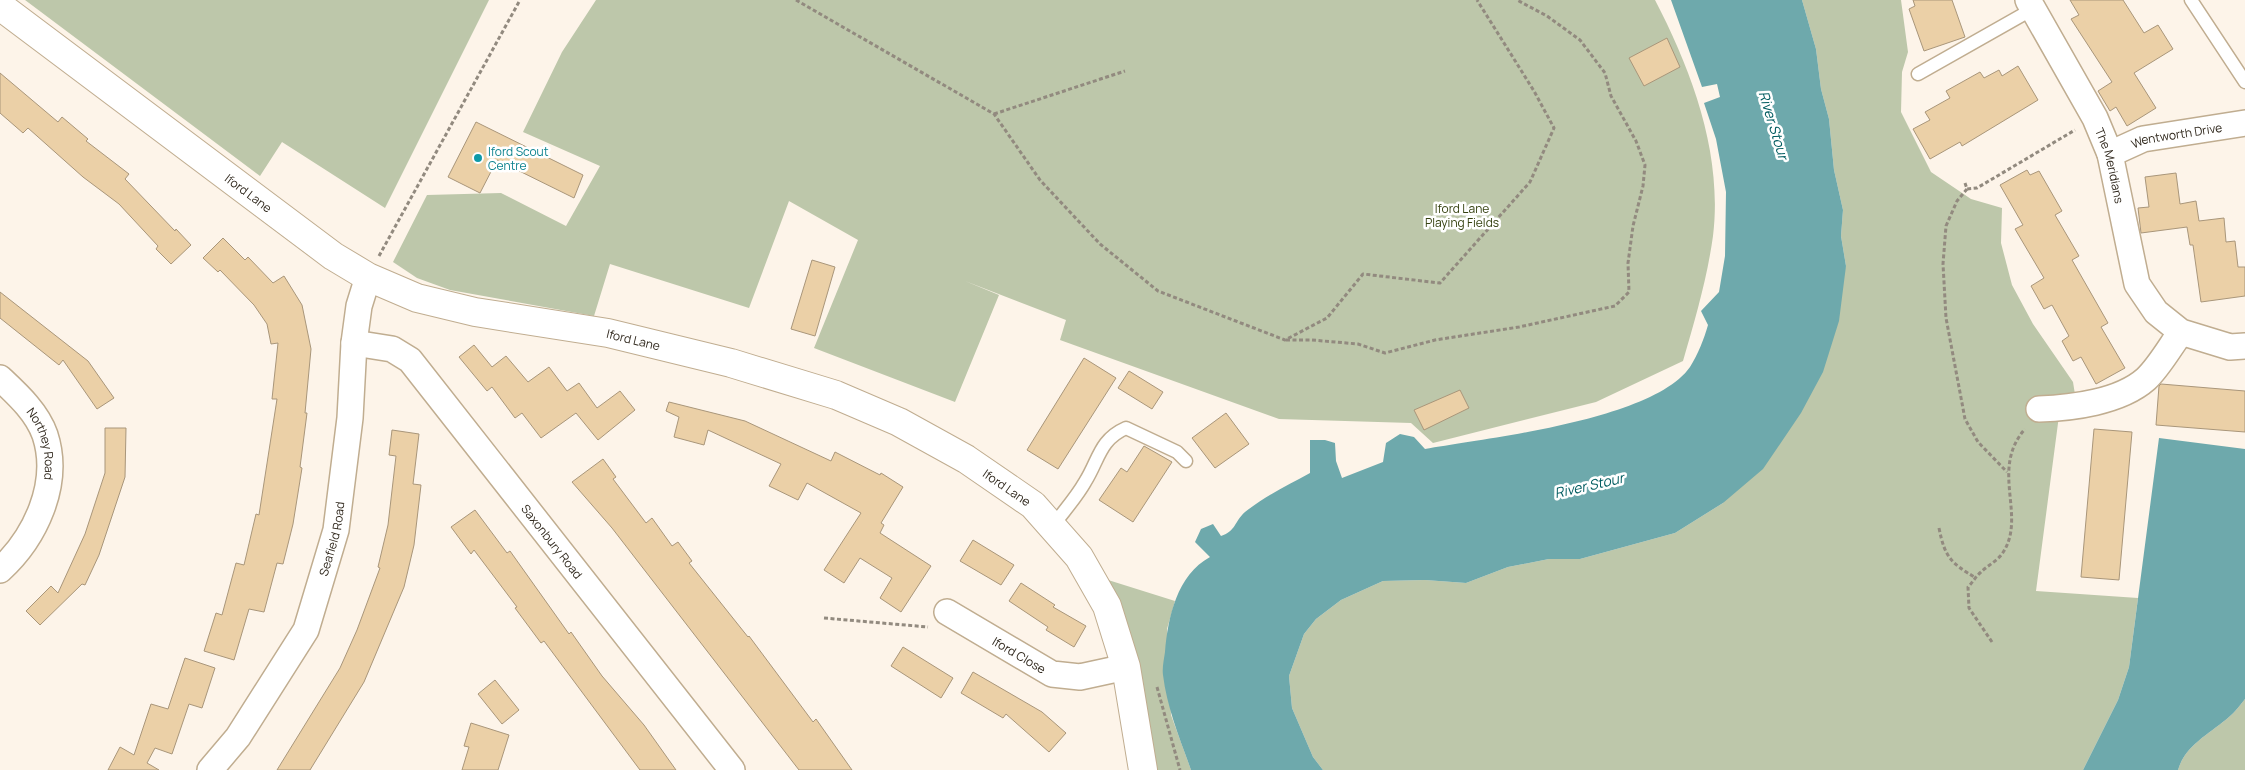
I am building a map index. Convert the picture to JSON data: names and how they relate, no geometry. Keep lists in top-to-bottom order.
{
  "streets": {
    "street": [
      "Wentworth Drive",
      "The Meridians",
      "Iford Lane",
      "Northey Road",
      "Seafield Road",
      "Saxonbury Road",
      "Iford Close"
    ]
  },
  "crossings": [
    ["Wentworth Drive", "The Meridians"],
    ["Iford Lane", "Seafield Road"],
    ["Iford Lane", "Iford Close"],
    ["Seafield Road", "Saxonbury Road"]
  ],
  "water": ["River Stour"],
  "parks": ["Iford Lane Playing Fields"],
  "places": ["Iford Scout Centre"]
}
